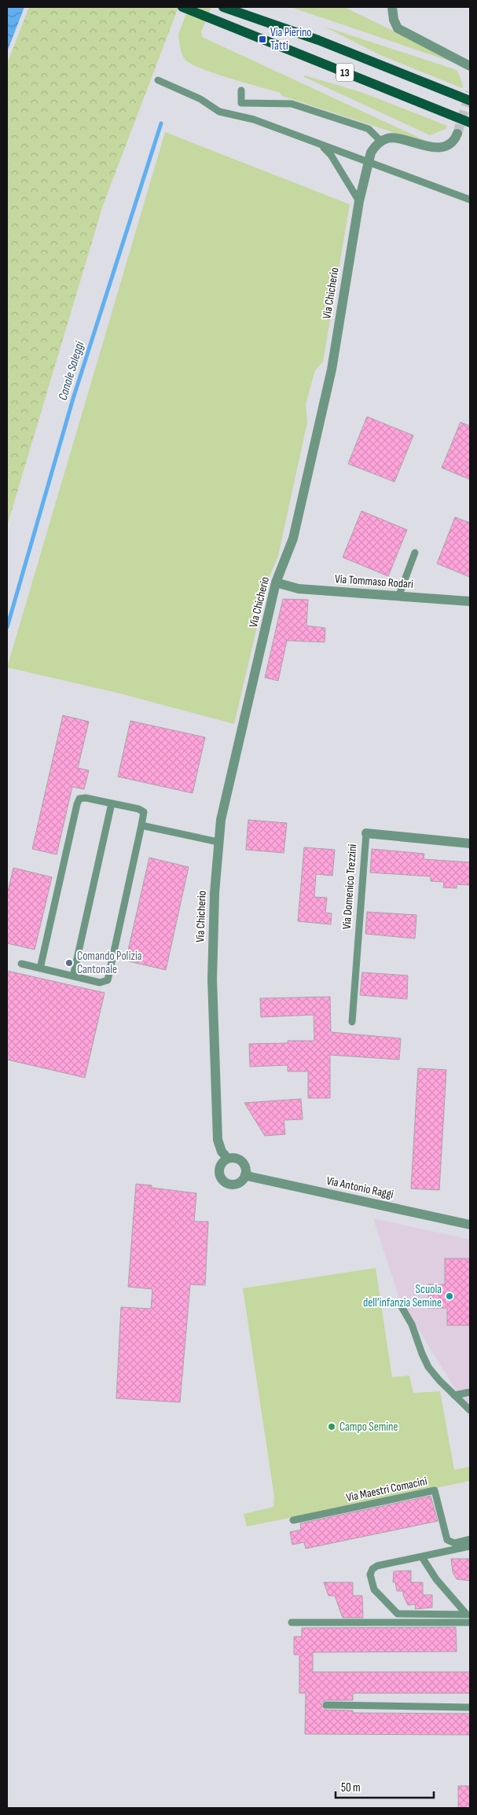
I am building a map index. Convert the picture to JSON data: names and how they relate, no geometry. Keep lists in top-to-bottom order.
{
  "streets": {
    "main road": ["13"],
    "street": [
      "Via Chicherio",
      "Via Tommaso Rodari",
      "Via Domenico Trezzini",
      "Via Antonio Raggi"
    ],
    "lane": ["Via Maestri Comacini"]
  },
  "crossings": [
    ["Via Chicherio", "Via Tommaso Rodari"],
    ["Via Chicherio", "Via Antonio Raggi"]
  ],
  "water": ["Canale Saleggi"],
  "places": {
    "transit": ["Via Pierino Tatti"],
    "other": ["Comando Polizia Cantonale", "Scuola dell’infanzia Semine", "Campo Semine"]
  },
  "scale_bar": "50 m"
}
